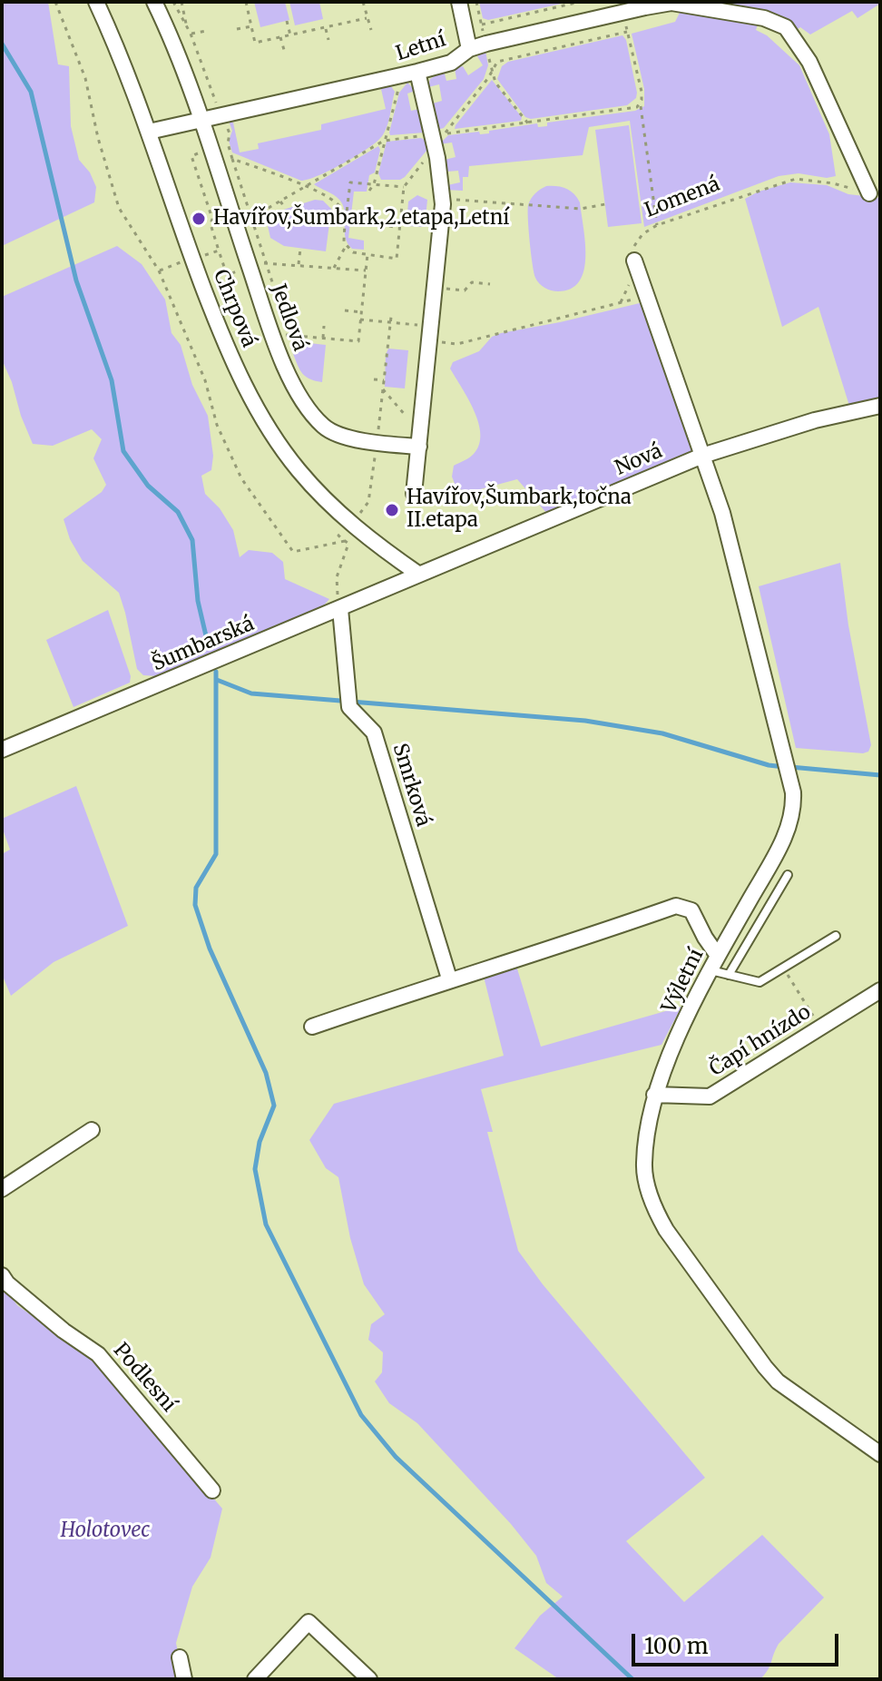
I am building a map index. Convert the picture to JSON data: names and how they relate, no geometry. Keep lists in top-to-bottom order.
{
  "streets": {
    "street": [
      "Letní",
      "Chrpová",
      "Jedlová",
      "Nová",
      "Šumbarská",
      "Smrková",
      "Výletní",
      "Čapí hnízdo",
      "Podlesní"
    ],
    "path": ["Lomená"]
  },
  "crossings": [
    ["Letní", "Lomená"],
    ["Letní", "Chrpová"],
    ["Letní", "Jedlová"],
    ["Chrpová", "Nová"],
    ["Chrpová", "Šumbarská"],
    ["Nová", "Šumbarská"],
    ["Nová", "Výletní"],
    ["Šumbarská", "Smrková"],
    ["Výletní", "Čapí hnízdo"]
  ],
  "parks": ["Holotovec"],
  "places": ["Havířov,Šumbark,2.etapa,Letní", "Havířov,Šumbark,točna II.etapa"],
  "scale_bar": "100 m"
}
